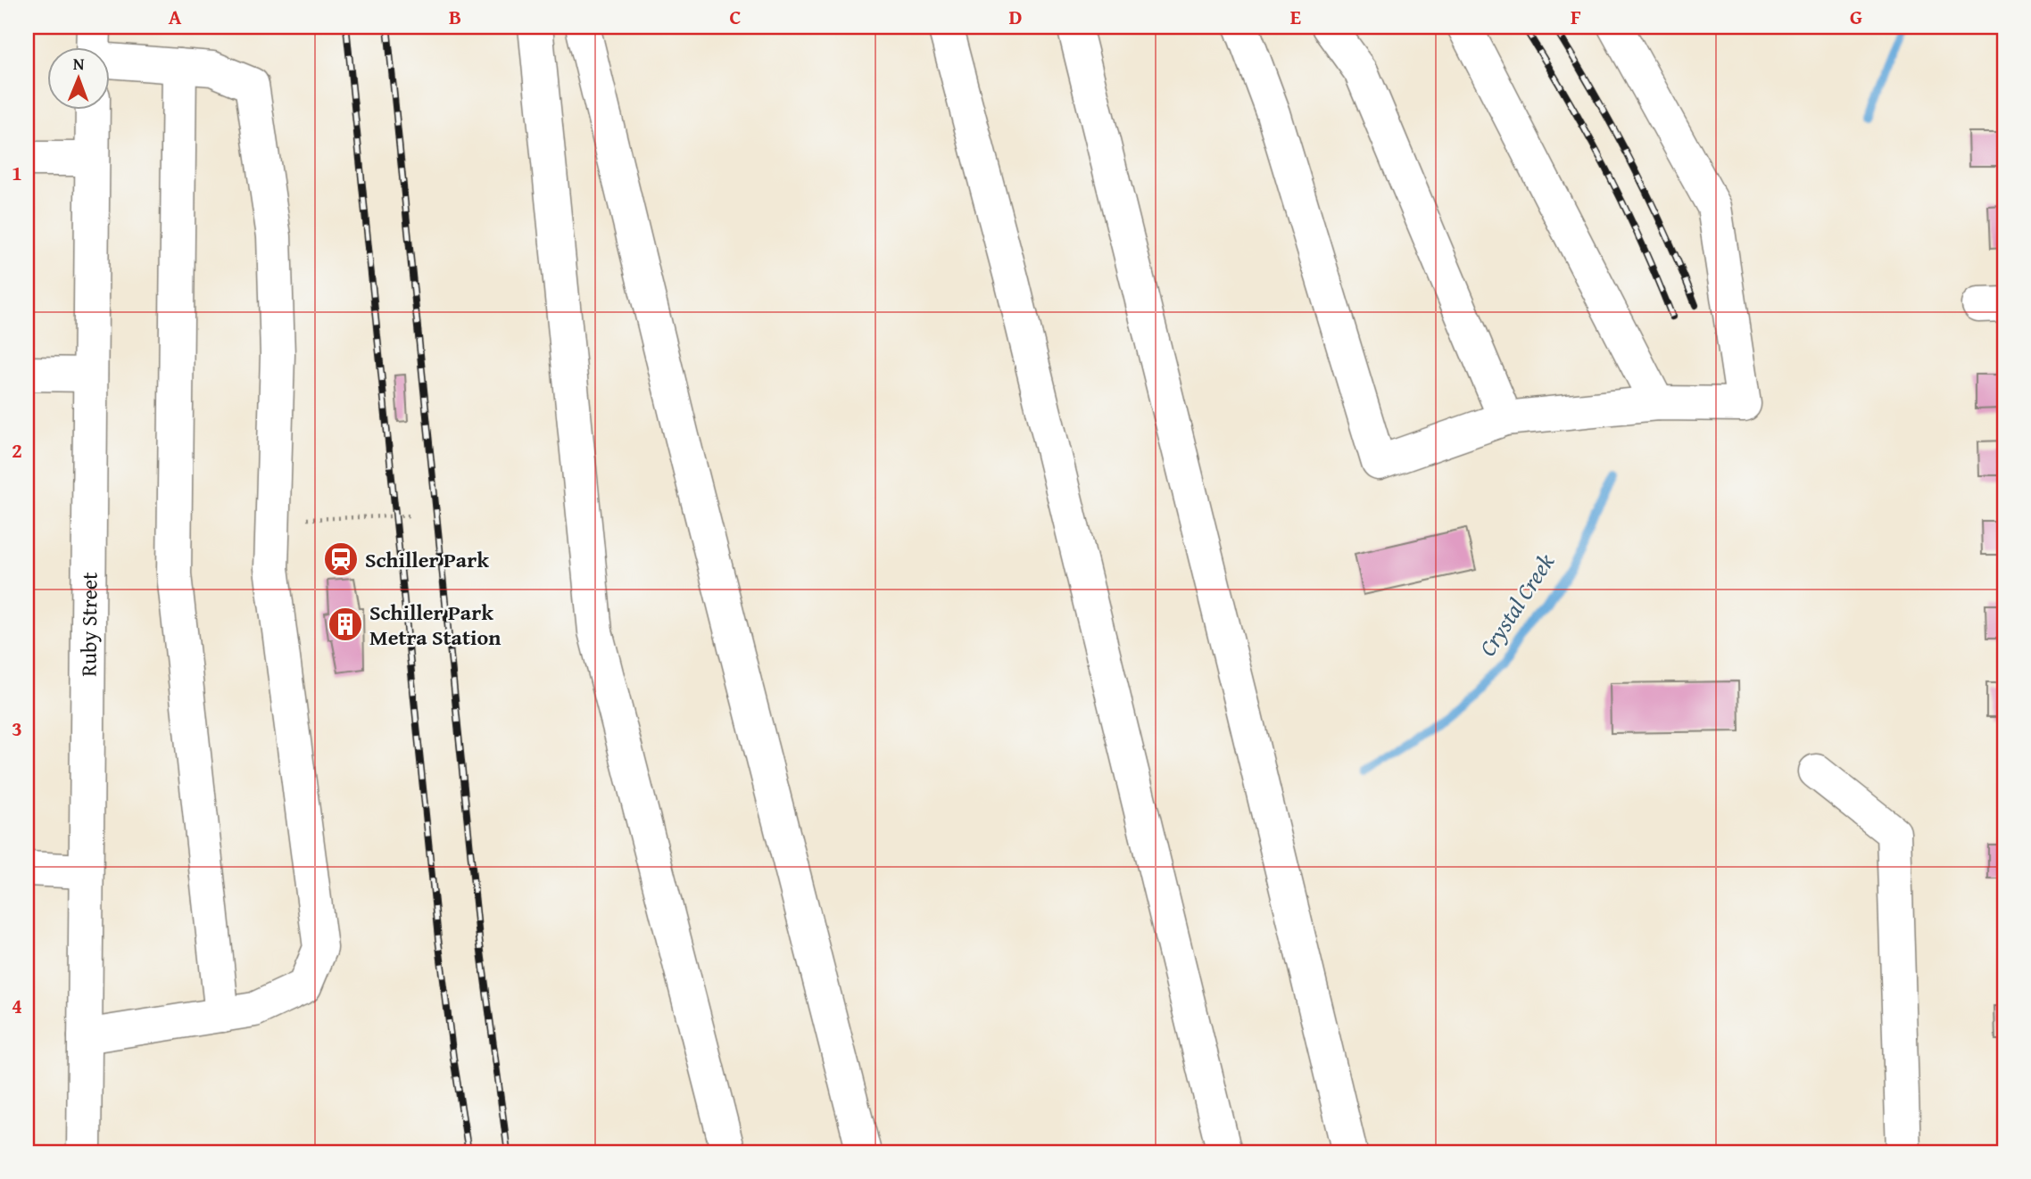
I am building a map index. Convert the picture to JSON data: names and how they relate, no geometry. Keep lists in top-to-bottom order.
{
  "streets": {
    "street": ["Ruby Street"]
  },
  "water": ["Crystal Creek"],
  "places": {
    "station": ["Schiller Park"],
    "building": ["Schiller Park Metra Station"]
  },
  "north": "top",
  "grid": {
    "columns": [
      "A",
      "B",
      "C",
      "D",
      "E",
      "F",
      "G"
    ],
    "rows": [
      "1",
      "2",
      "3",
      "4"
    ]
  }
}
